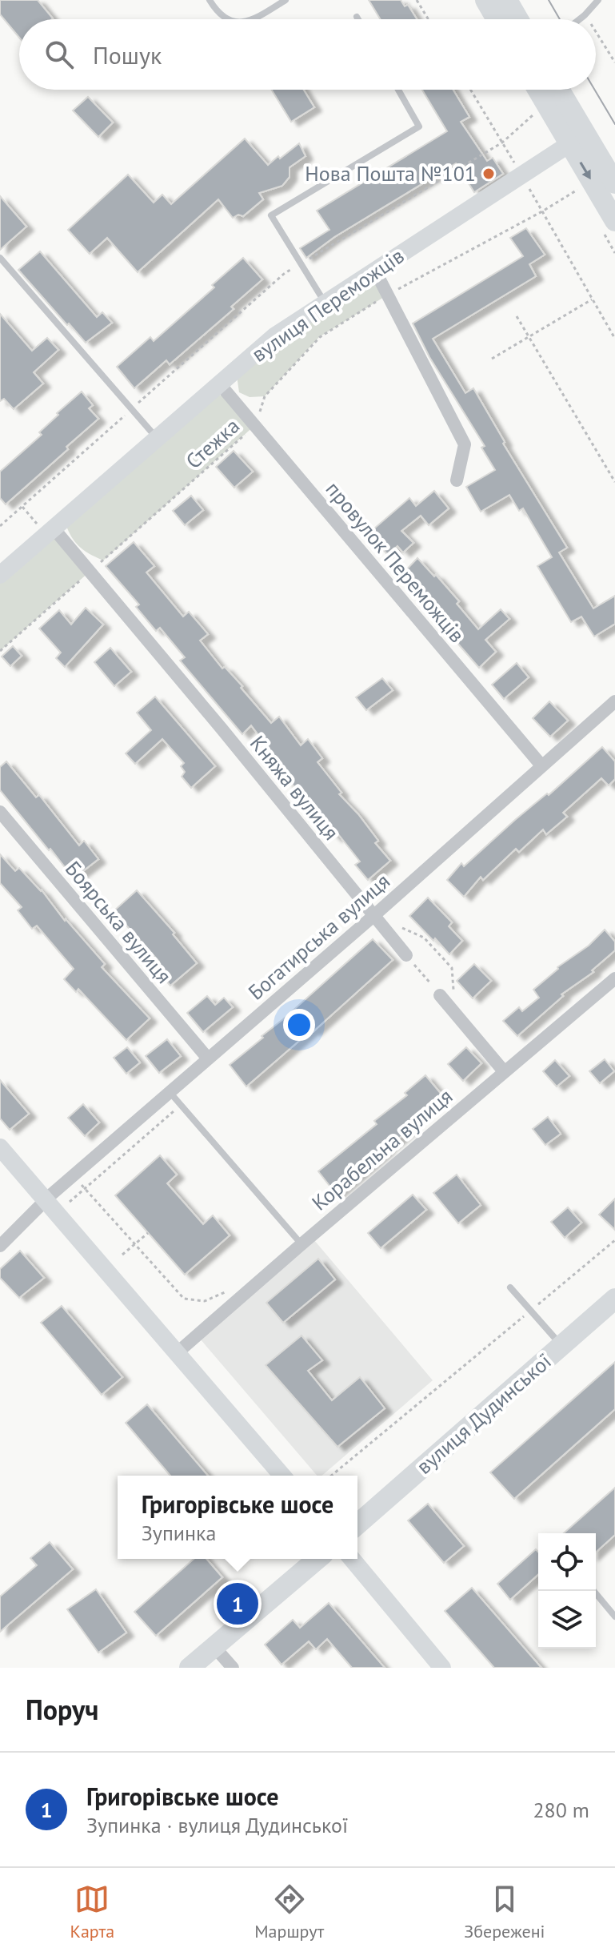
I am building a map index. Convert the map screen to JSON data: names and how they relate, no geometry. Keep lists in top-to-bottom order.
{
  "streets": {
    "main road": ["вулиця Дудинської"],
    "street": [
      "вулиця Переможців",
      "провулок Переможців",
      "Княжа вулиця",
      "Боярська вулиця",
      "Богатирська вулиця",
      "Корабельна вулиця"
    ],
    "path": ["Стежка"]
  },
  "crossings": [
    ["вулиця Переможців", "провулок Переможців"],
    ["вулиця Переможців", "Княжа вулиця"],
    ["Стежка", "провулок Переможців"],
    ["Стежка", "Княжа вулиця"],
    ["провулок Переможців", "Богатирська вулиця"],
    ["Княжа вулиця", "Богатирська вулиця"],
    ["Боярська вулиця", "Богатирська вулиця"]
  ],
  "places": ["Нова Пошта №101"],
  "page": {
    "search": "Пошук",
    "popup": ["Григорівське шосе", "Зупинка"],
    "pins": "1",
    "heading": "Поруч",
    "list": [
      {
        "mark": "1",
        "name": "Григорівське шосе",
        "note": "Зупинка · вулиця Дудинської",
        "value": "280 m"
      }
    ],
    "nav": ["Карта", "Маршрут", "Збережені"]
  }
}
